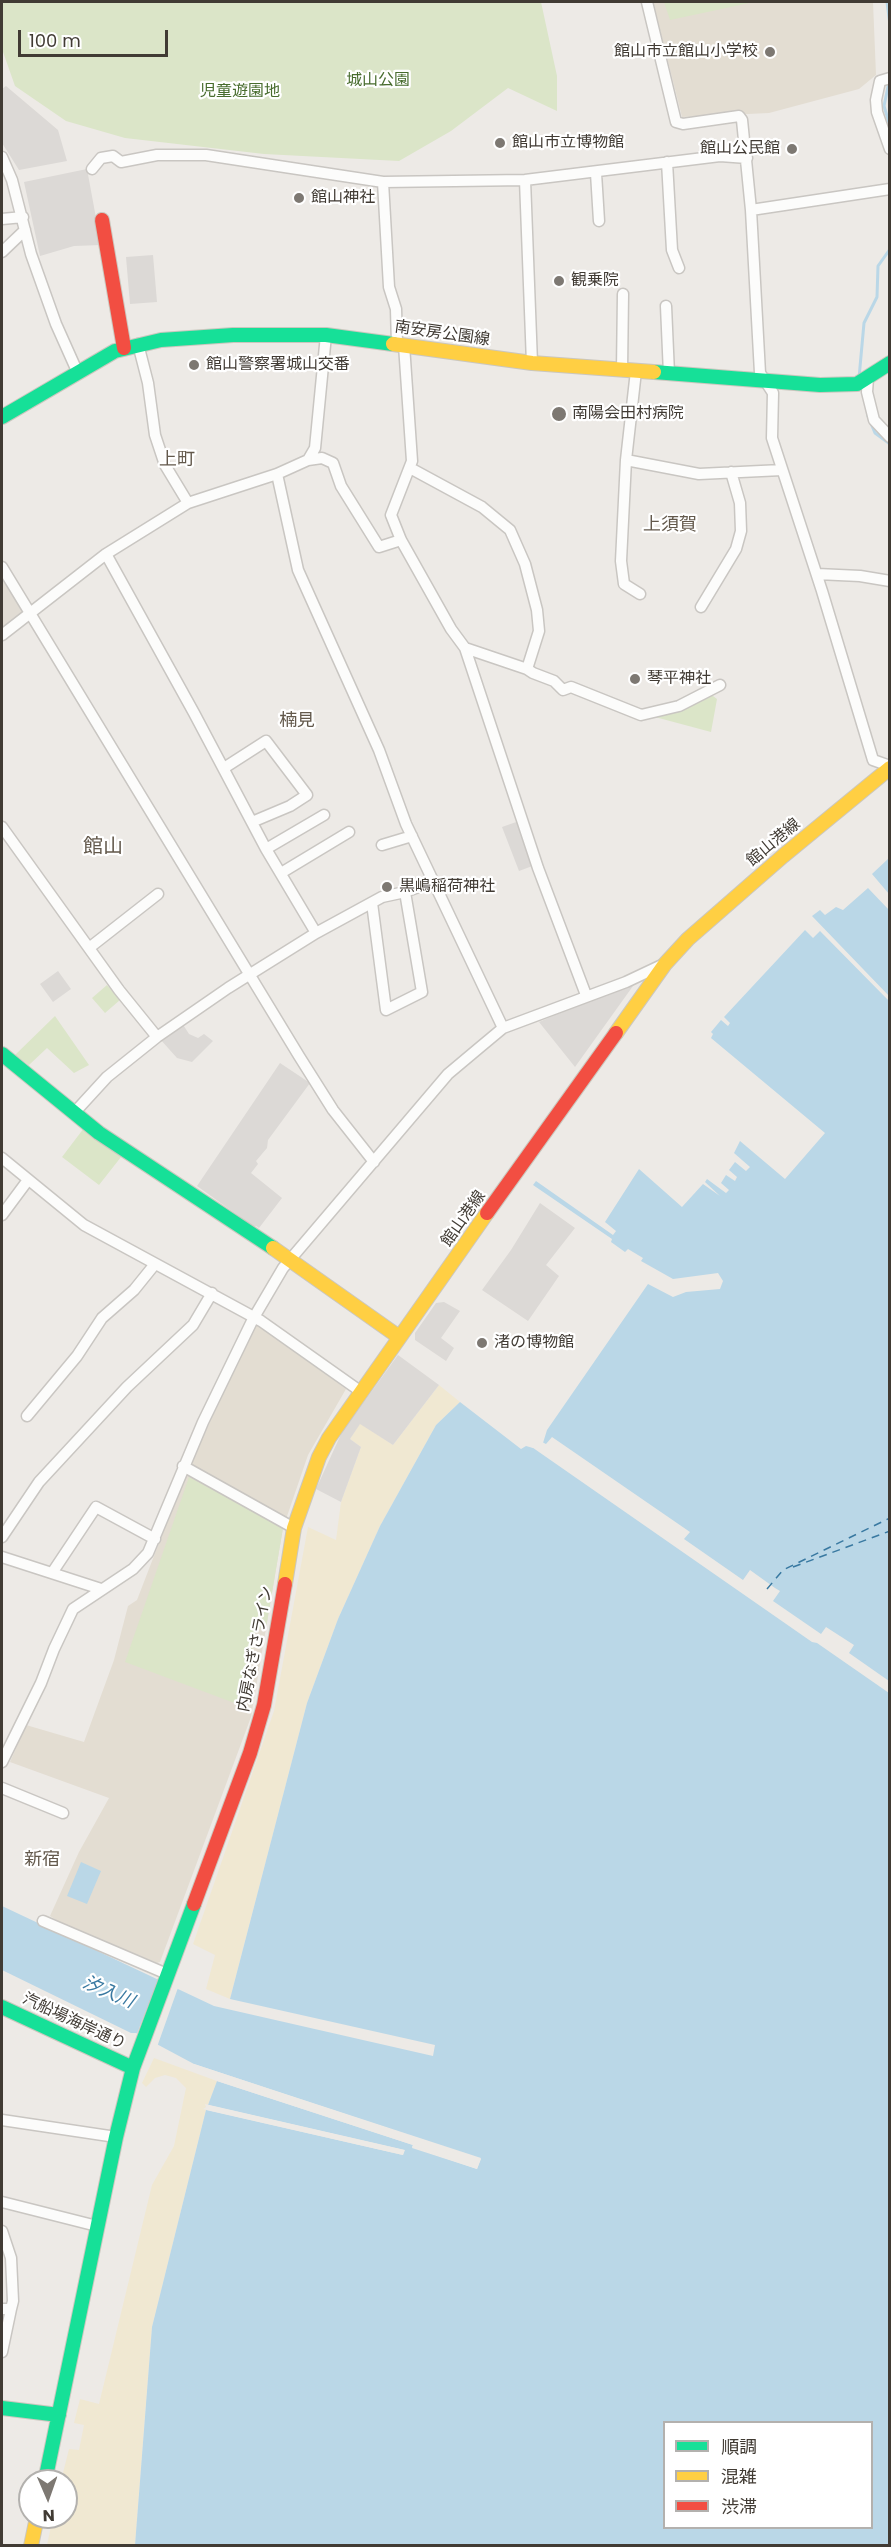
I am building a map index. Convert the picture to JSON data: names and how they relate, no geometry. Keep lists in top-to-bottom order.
{
  "streets": {
    "main road": [
      "南安房公園線",
      "館山港線",
      "内房なぎさライン",
      "汽船場海岸通り"
    ]
  },
  "crossings": [
    ["館山港線", "内房なぎさライン"],
    ["内房なぎさライン", "汽船場海岸通り"]
  ],
  "districts": [
    "上町",
    "上須賀",
    "楠見",
    "館山",
    "新宿"
  ],
  "water": ["汐入川"],
  "parks": ["城山公園", "児童遊園地"],
  "places": [
    "館山市立館山小学校",
    "館山市立博物館",
    "館山公民館",
    "館山神社",
    "観乗院",
    "館山警察署城山交番",
    "南陽会田村病院",
    "琴平神社",
    "黒嶋稲荷神社",
    "渚の博物館"
  ],
  "legend": ["順調", "混雑", "渋滞"],
  "scale_bar": "100 m",
  "north": "bottom"
}
